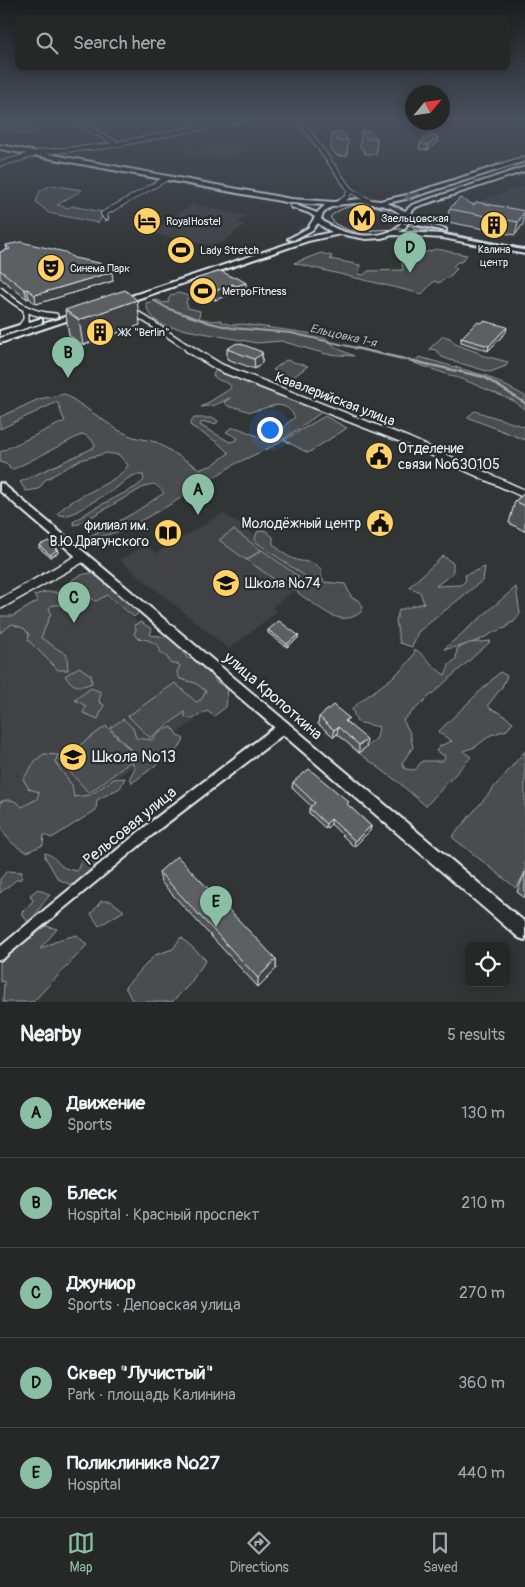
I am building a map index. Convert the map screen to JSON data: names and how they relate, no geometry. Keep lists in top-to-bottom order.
{
  "streets": {
    "main road": ["улица Кропоткина"],
    "street": ["Кавалерийская улица", "Рельсовая улица"]
  },
  "crossings": [
    ["улица Кропоткина", "Рельсовая улица"]
  ],
  "water": ["Ельцовка 1-я"],
  "places": {
    "metro station": ["Заельцовская"],
    "hotel": ["RoyalHostel"],
    "building": ["Калина центр", "ЖК \"Berlin\""],
    "sports": ["Lady Stretch", "МетроFitness"],
    "theatre": ["Синема Парк"],
    "public building": ["Отделение связи №630105", "Молодёжный центр"],
    "library": ["филиал им. В.Ю.Драгунского"],
    "school or university": ["Школа №74", "Школа №13"]
  },
  "north": "top right",
  "page": {
    "search": "Search here",
    "pins": [
      "D",
      "B",
      "A",
      "C",
      "E"
    ],
    "heading": ["Nearby", "5 results"],
    "list": [
      {
        "mark": "A",
        "name": "Движение",
        "note": "Sports",
        "value": "130 m"
      },
      {
        "mark": "B",
        "name": "Блеск",
        "note": "Hospital · Красный проспект",
        "value": "210 m"
      },
      {
        "mark": "C",
        "name": "Джуниор",
        "note": "Sports · Деповская улица",
        "value": "270 m"
      },
      {
        "mark": "D",
        "name": "Сквер \"Лучистый\"",
        "note": "Park · площадь Калинина",
        "value": "360 m"
      },
      {
        "mark": "E",
        "name": "Поликлиника №27",
        "note": "Hospital",
        "value": "440 m"
      }
    ],
    "nav": ["Map", "Directions", "Saved"]
  }
}
